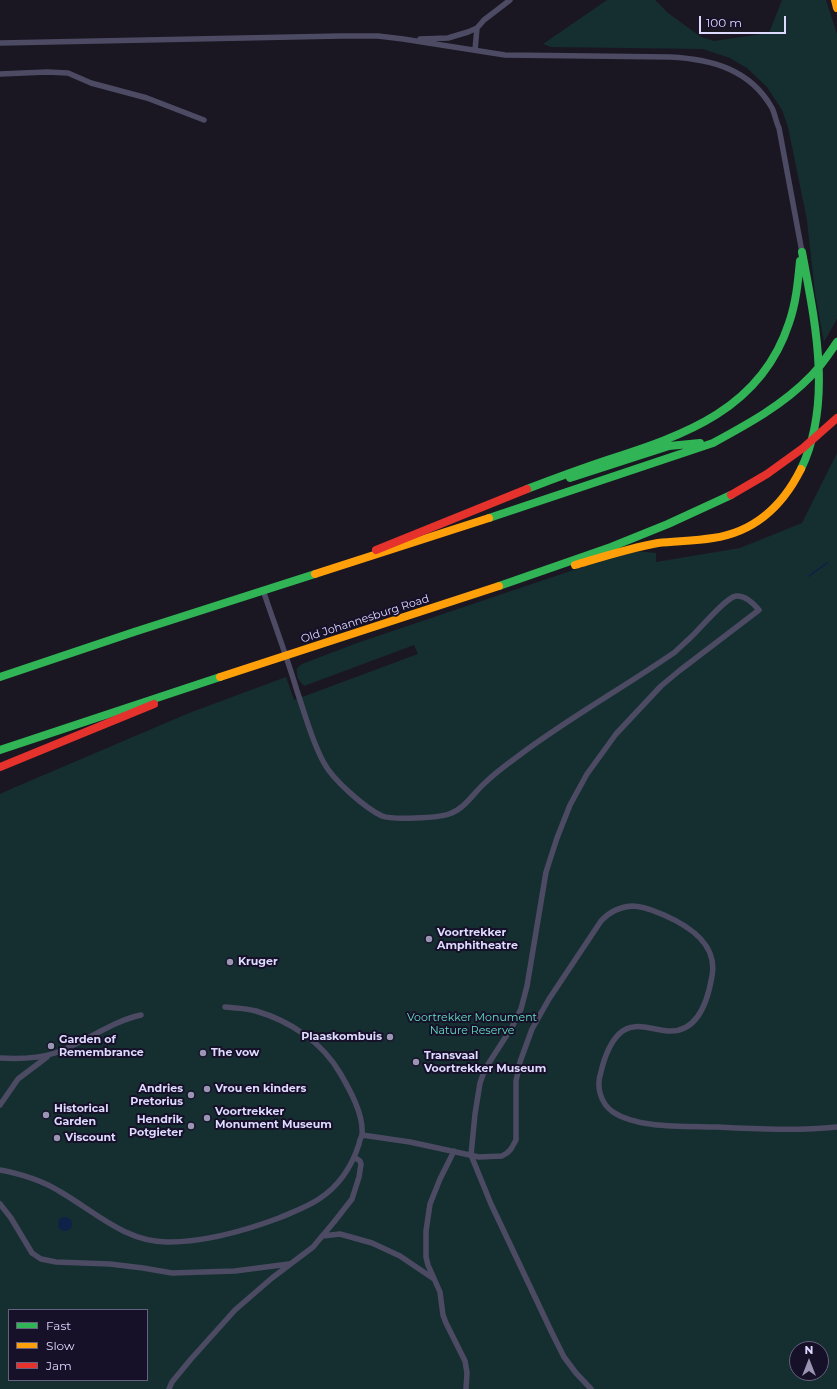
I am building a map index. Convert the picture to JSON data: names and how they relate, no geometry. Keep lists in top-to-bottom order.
{
  "streets": {
    "main road": ["Old Johannesburg Road"]
  },
  "parks": ["Voortrekker Monument Nature Reserve"],
  "places": [
    "Voortrekker Amphitheatre",
    "Kruger",
    "Plaaskombuis",
    "Garden of Remembrance",
    "The vow",
    "Transvaal Voortrekker Museum",
    "Vrou en kinders",
    "Andries Pretorius",
    "Historical Garden",
    "Voortrekker Monument Museum",
    "Hendrik Potgieter",
    "Viscount"
  ],
  "legend": ["Fast", "Slow", "Jam"],
  "scale_bar": "100 m",
  "north": "top"
}
